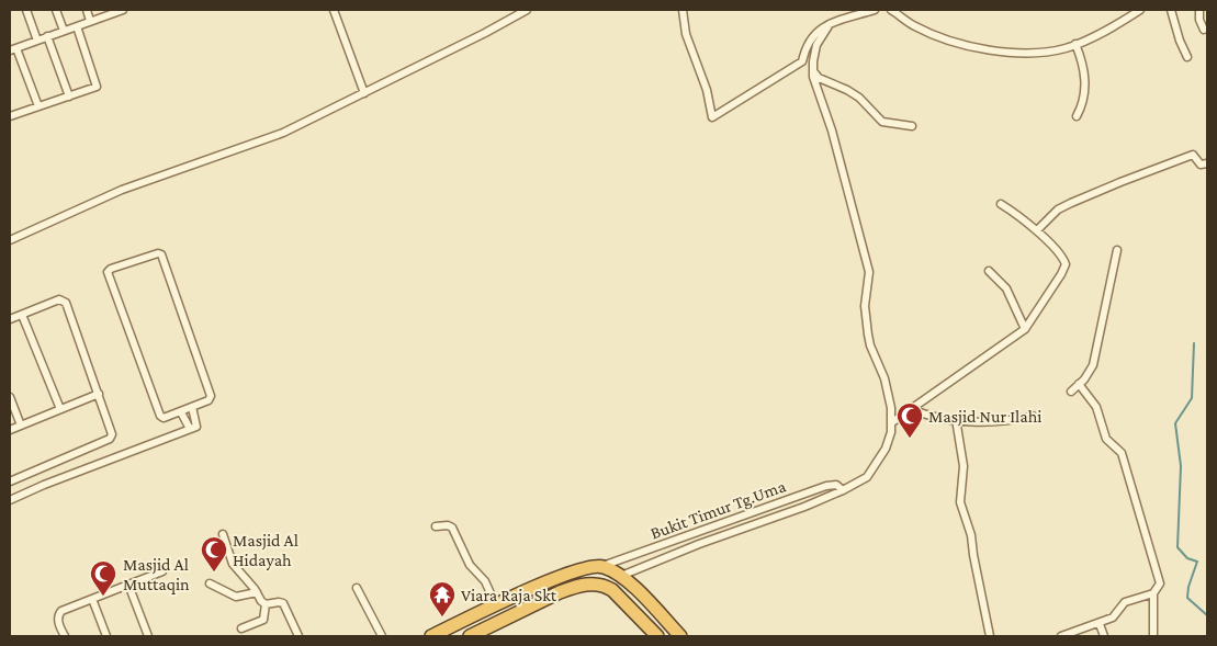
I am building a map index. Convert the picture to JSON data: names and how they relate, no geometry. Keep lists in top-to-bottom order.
{
  "streets": {
    "street": ["Bukit Timur Tg.Uma"]
  },
  "places": {
    "mosque": ["Masjid Nur Ilahi", "Masjid Al Hidayah", "Masjid Al Muttaqin"],
    "temple": ["Viara Raja Skt"]
  }
}
